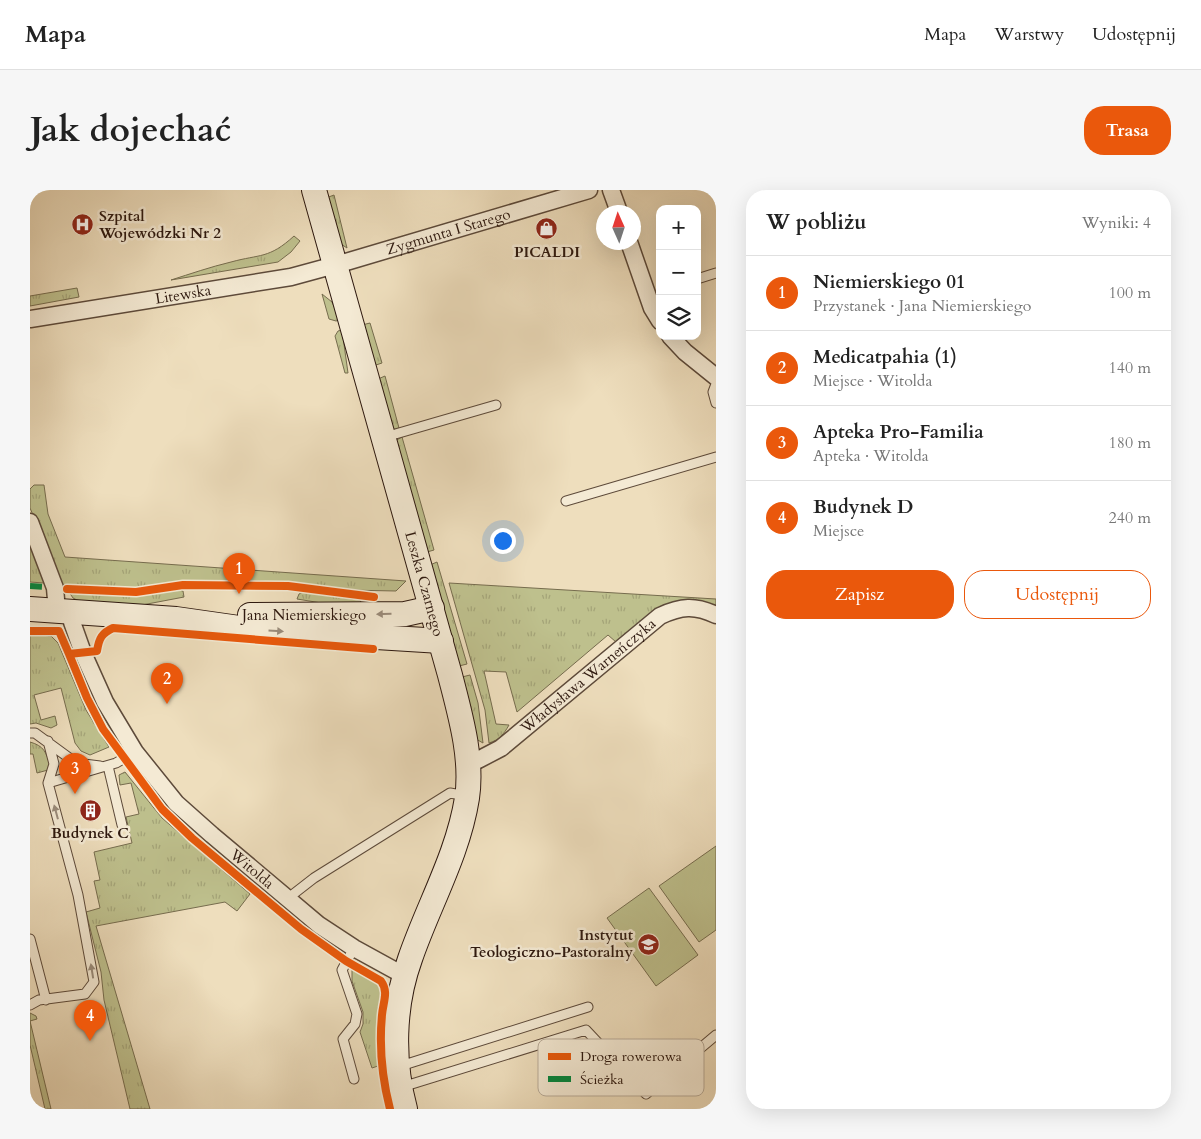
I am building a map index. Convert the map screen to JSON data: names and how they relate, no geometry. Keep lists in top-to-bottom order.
{
  "streets": {
    "street": [
      "Zygmunta I Starego",
      "Litewska",
      "Leszka Czarnego",
      "Jana Niemierskiego",
      "Władysława Warneńczyka",
      "Witolda"
    ]
  },
  "crossings": [
    ["Zygmunta I Starego", "Litewska"],
    ["Zygmunta I Starego", "Leszka Czarnego"],
    ["Litewska", "Leszka Czarnego"],
    ["Leszka Czarnego", "Jana Niemierskiego"],
    ["Leszka Czarnego", "Władysława Warneńczyka"],
    ["Leszka Czarnego", "Witolda"],
    ["Jana Niemierskiego", "Witolda"]
  ],
  "places": {
    "hospital": ["Szpital Wojewódzki Nr 2"],
    "shop": ["PICALDI"],
    "building": ["Budynek C"],
    "school or university": ["Instytut Teologiczno-Pastoralny"]
  },
  "legend": ["Droga rowerowa", "Ścieżka"],
  "north": "top",
  "page": {
    "header": "Mapa",
    "nav": ["Mapa", "Warstwy", "Udostępnij"],
    "title": "Jak dojechać",
    "buttons": [
      "Trasa",
      ["Zapisz", "Udostępnij"]
    ],
    "heading": ["W pobliżu", "Wyniki: 4"],
    "map_buttons": ["+", "−"],
    "list": [
      {
        "mark": "1",
        "name": "Niemierskiego 01",
        "note": "Przystanek · Jana Niemierskiego",
        "value": "100 m"
      },
      {
        "mark": "2",
        "name": "Medicatpahia (1)",
        "note": "Miejsce · Witolda",
        "value": "140 m"
      },
      {
        "mark": "3",
        "name": "Apteka Pro-Familia",
        "note": "Apteka · Witolda",
        "value": "180 m"
      },
      {
        "mark": "4",
        "name": "Budynek D",
        "note": "Miejsce",
        "value": "240 m"
      }
    ],
    "pins": [
      "1",
      "2",
      "3",
      "4"
    ]
  }
}
